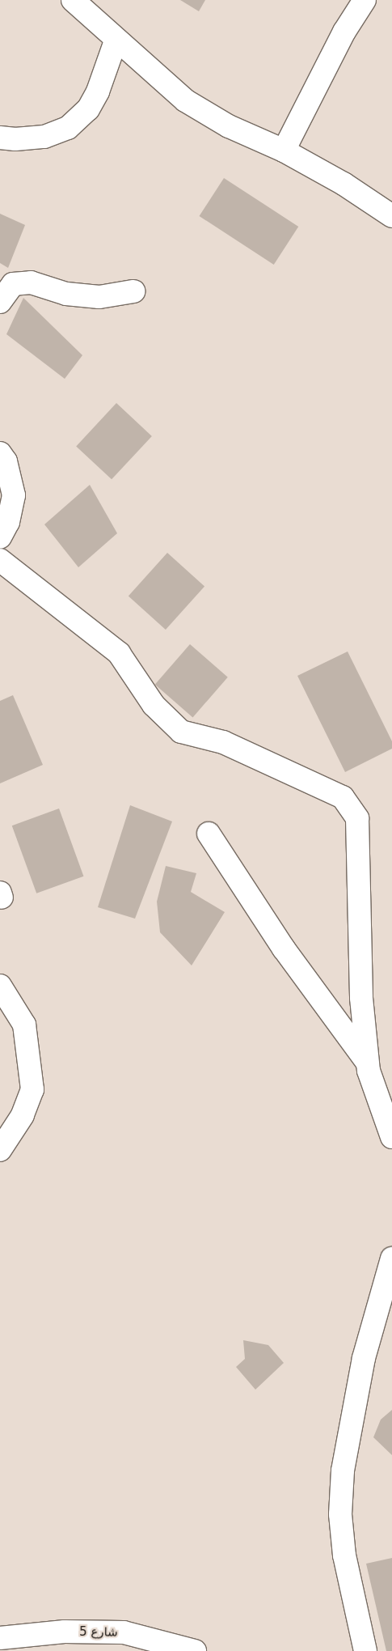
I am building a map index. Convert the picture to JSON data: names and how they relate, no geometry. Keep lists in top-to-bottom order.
{
  "streets": {
    "street": ["شارع 5"]
  }
}
